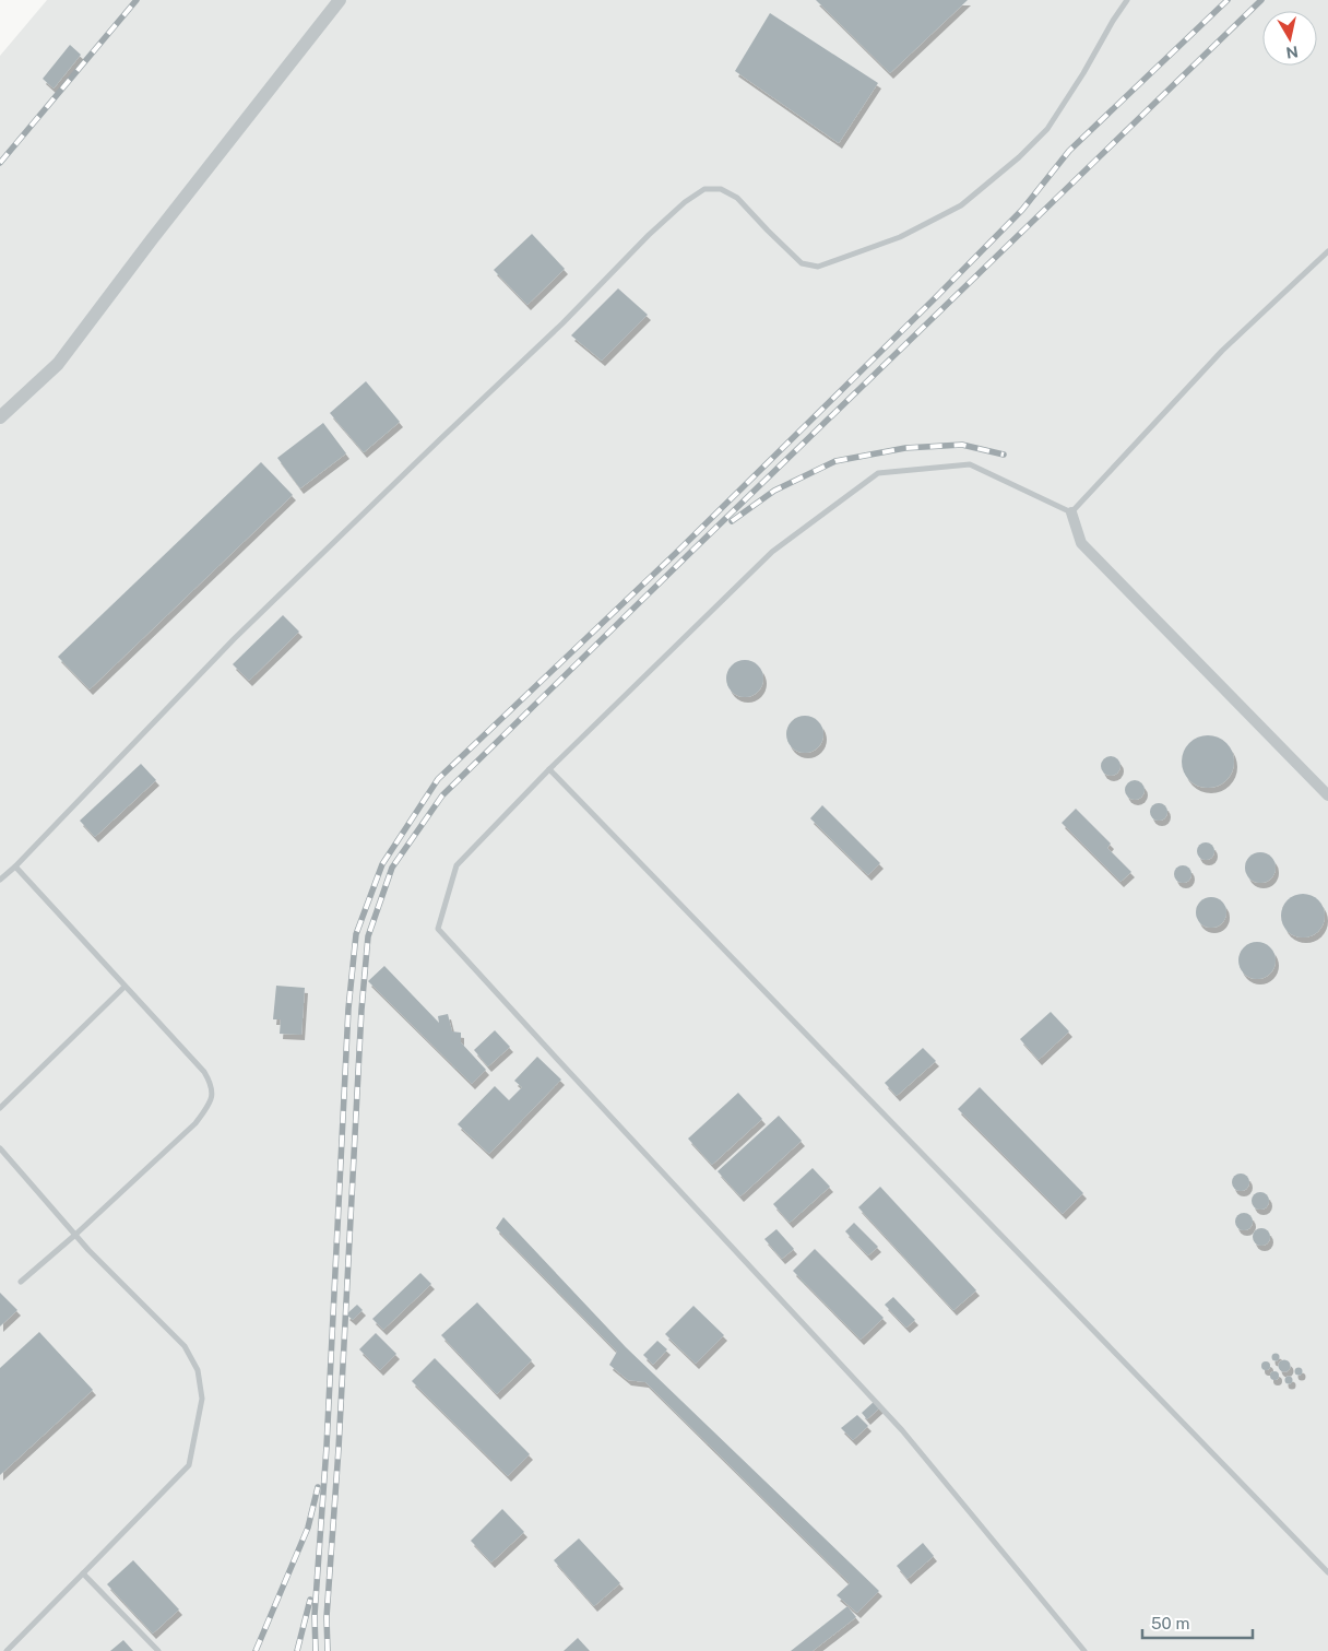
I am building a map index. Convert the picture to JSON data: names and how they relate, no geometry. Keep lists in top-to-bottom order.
{
  "scale_bar": "50 m",
  "north": "bottom"
}
